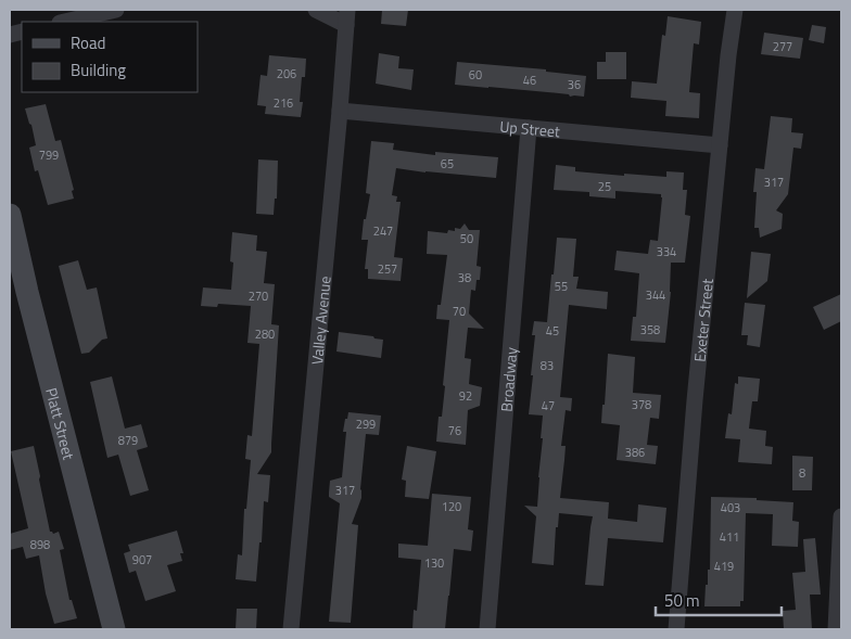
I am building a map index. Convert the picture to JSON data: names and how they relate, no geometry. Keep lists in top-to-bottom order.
{
  "streets": {
    "street": [
      "Up Street",
      "Exeter Street",
      "Valley Avenue",
      "Broadway",
      "Platt Street"
    ]
  },
  "crossings": [
    ["Up Street", "Exeter Street"],
    ["Up Street", "Valley Avenue"],
    ["Up Street", "Broadway"]
  ],
  "house_numbers": [
    "277",
    "206",
    "60",
    "46",
    "36",
    "216",
    "799",
    "65",
    "317",
    "25",
    "247",
    "50",
    "334",
    "257",
    "38",
    "55",
    "344",
    "270",
    "70",
    "358",
    "45",
    "280",
    "83",
    "92",
    "378",
    "47",
    "299",
    "76",
    "879",
    "386",
    "8",
    "317",
    "120",
    "403",
    "411",
    "898",
    "907",
    "130",
    "419"
  ],
  "legend": ["Road", "Building"],
  "scale_bar": "50 m"
}
